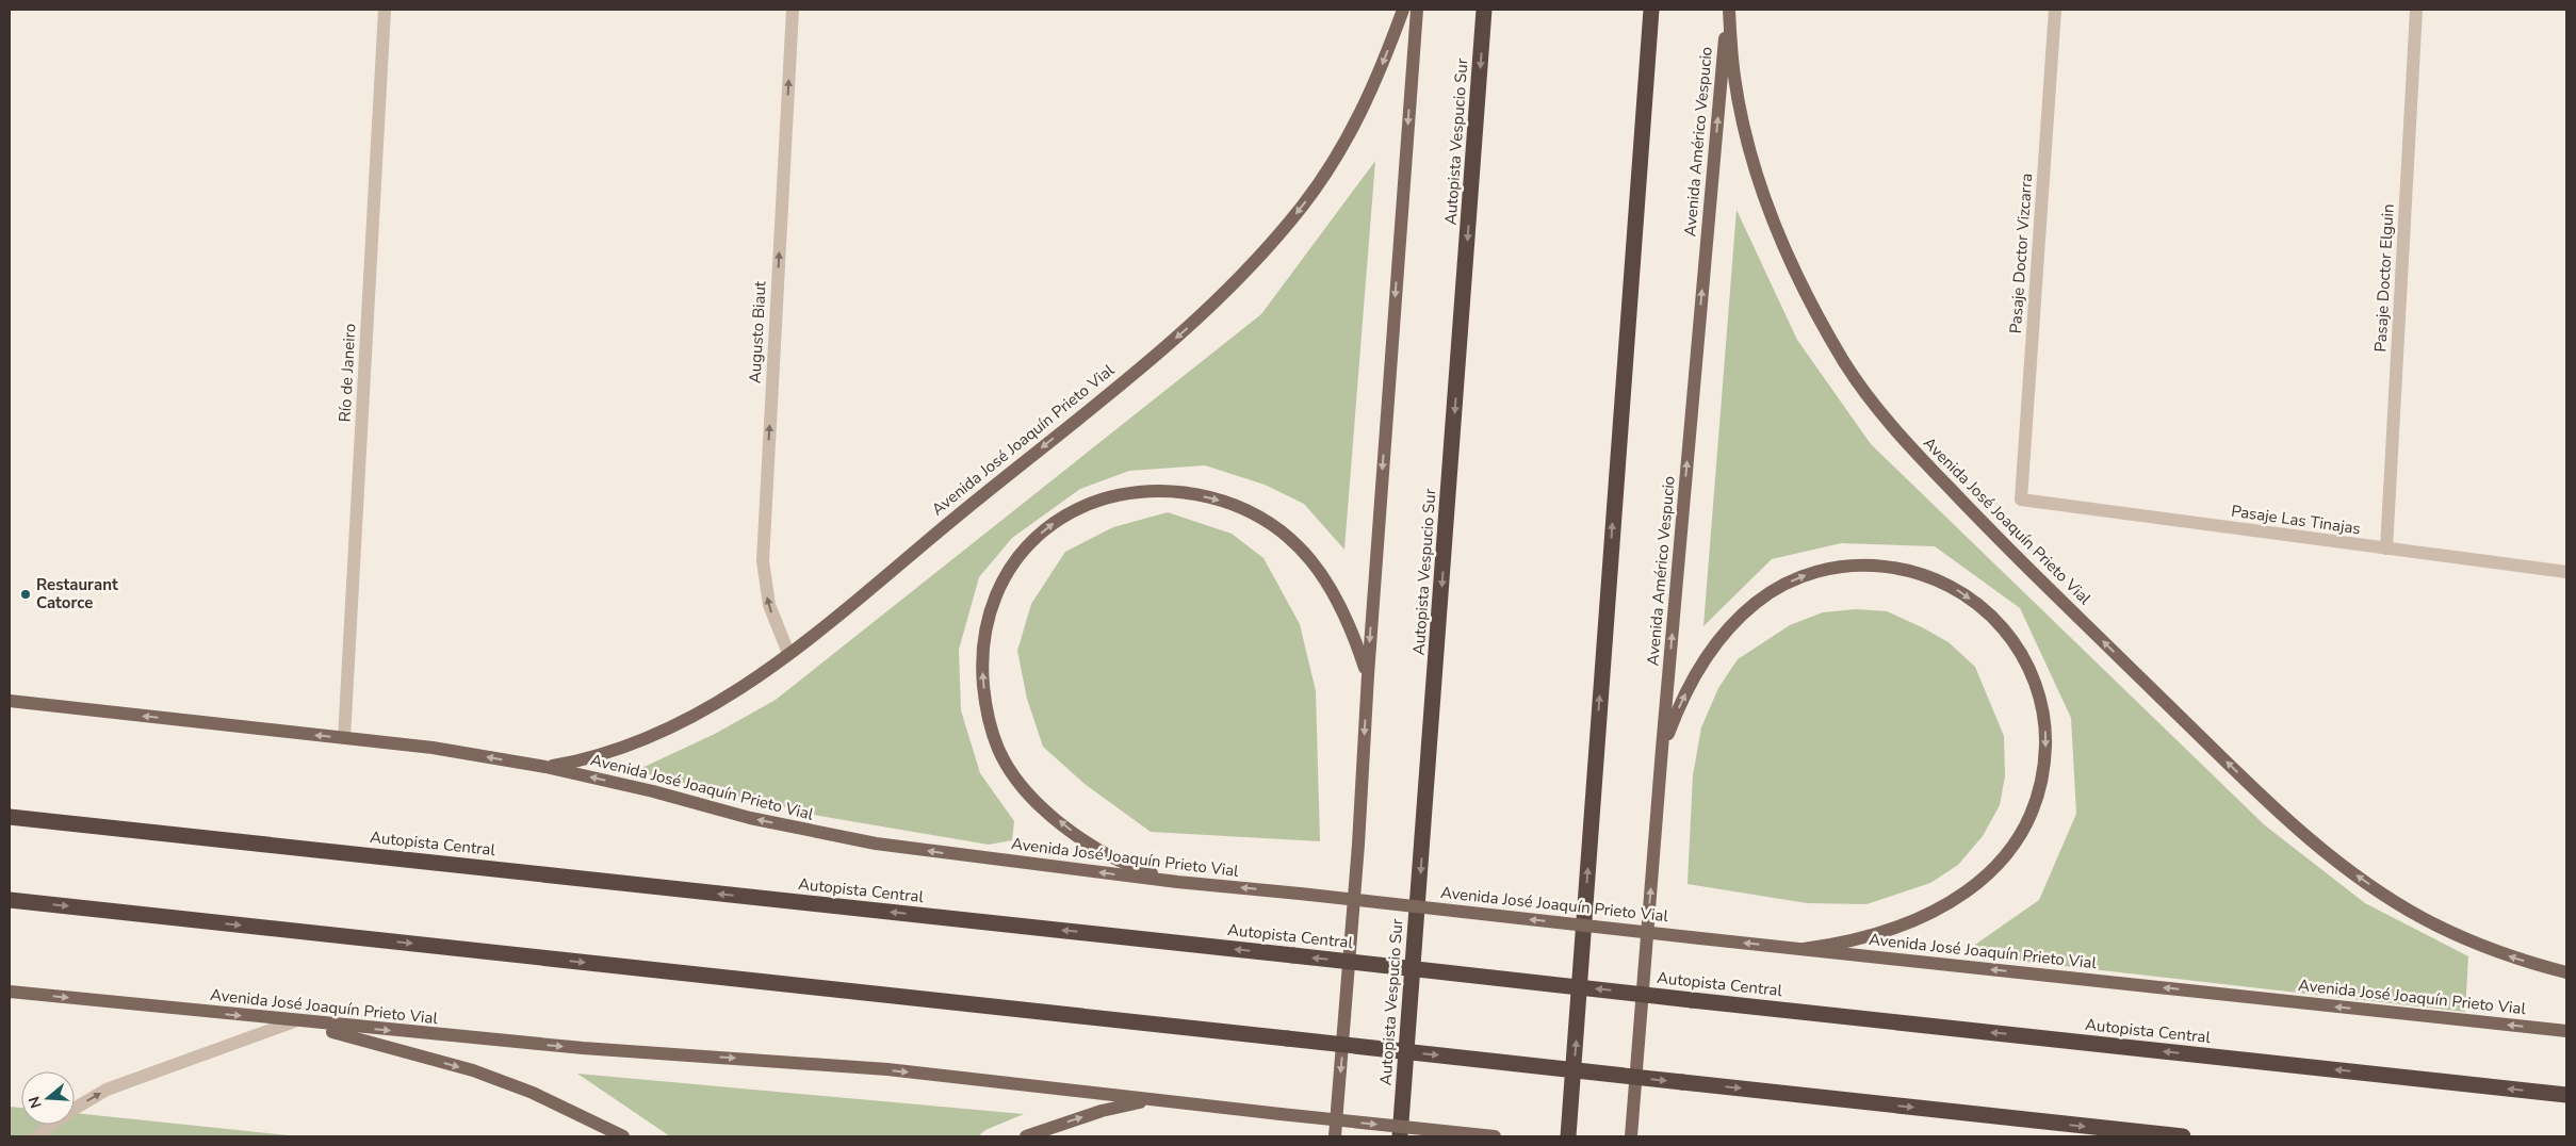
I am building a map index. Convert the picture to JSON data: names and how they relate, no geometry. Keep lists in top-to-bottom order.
{
  "streets": {
    "highway": ["Autopista Vespucio Sur", "Autopista Central"],
    "main road": ["Avenida Américo Vespucio", "Avenida José Joaquín Prieto Vial"],
    "street": [
      "Pasaje Doctor Vizcarra",
      "Pasaje Doctor Elguin",
      "Augusto Biaut",
      "Río de Janeiro",
      "Pasaje Las Tinajas"
    ]
  },
  "crossings": [
    ["Avenida Américo Vespucio", "Avenida José Joaquín Prieto Vial"],
    ["Pasaje Doctor Vizcarra", "Pasaje Las Tinajas"],
    ["Pasaje Doctor Elguin", "Pasaje Las Tinajas"],
    ["Augusto Biaut", "Avenida José Joaquín Prieto Vial"],
    ["Río de Janeiro", "Avenida José Joaquín Prieto Vial"]
  ],
  "one_way": ["Autopista Vespucio Sur", "Avenida Américo Vespucio", "Augusto Biaut"],
  "places": ["Restaurant Catorce"],
  "north": "left"
}
